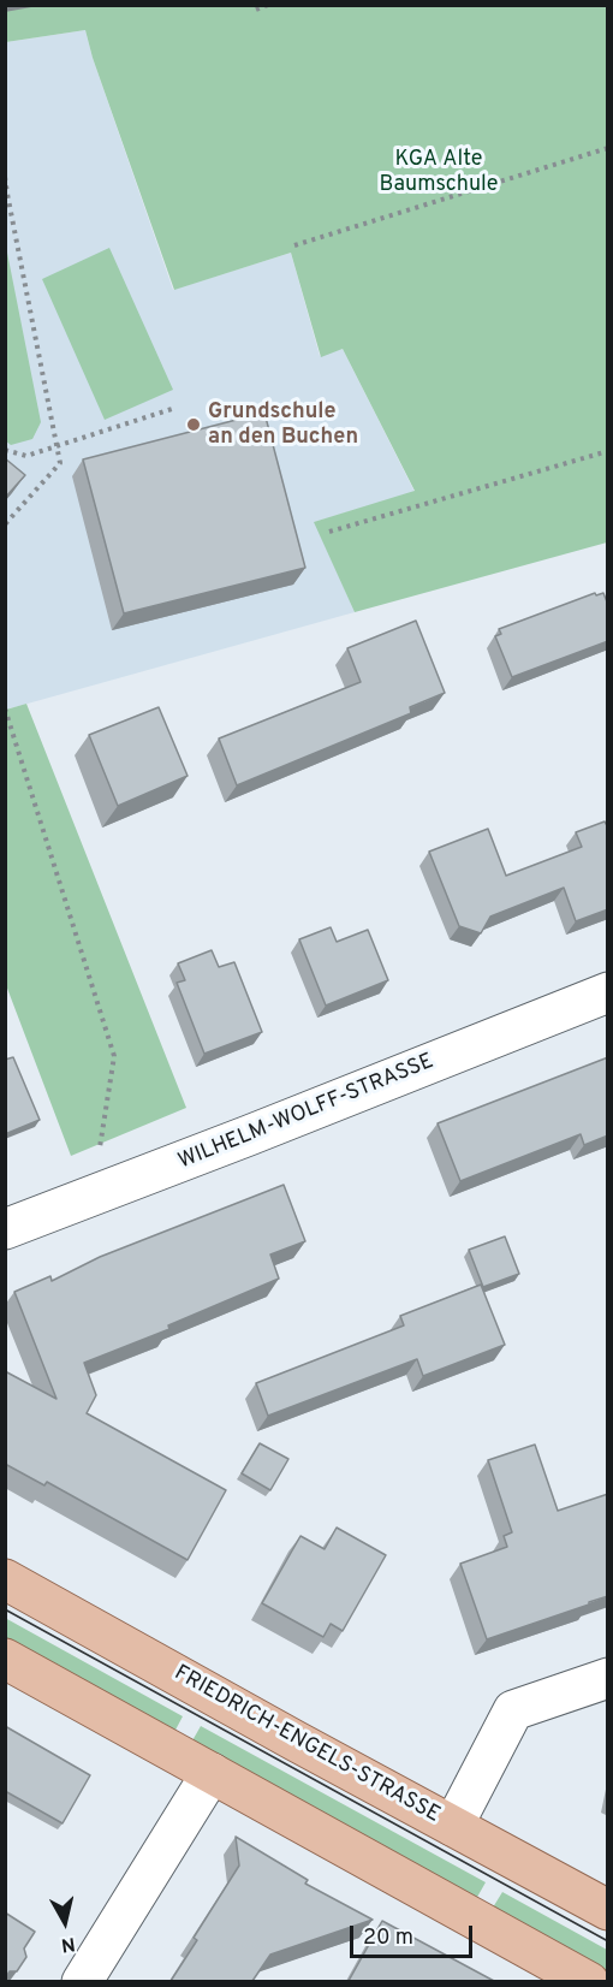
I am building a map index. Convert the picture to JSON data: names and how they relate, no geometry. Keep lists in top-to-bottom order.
{
  "streets": {
    "main road": ["FRIEDRICH-ENGELS-STRASSE"],
    "street": ["WILHELM-WOLFF-STRASSE"]
  },
  "parks": ["KGA Alte Baumschule"],
  "places": ["Grundschule an den Buchen"],
  "scale_bar": "20 m",
  "north": "bottom"
}
